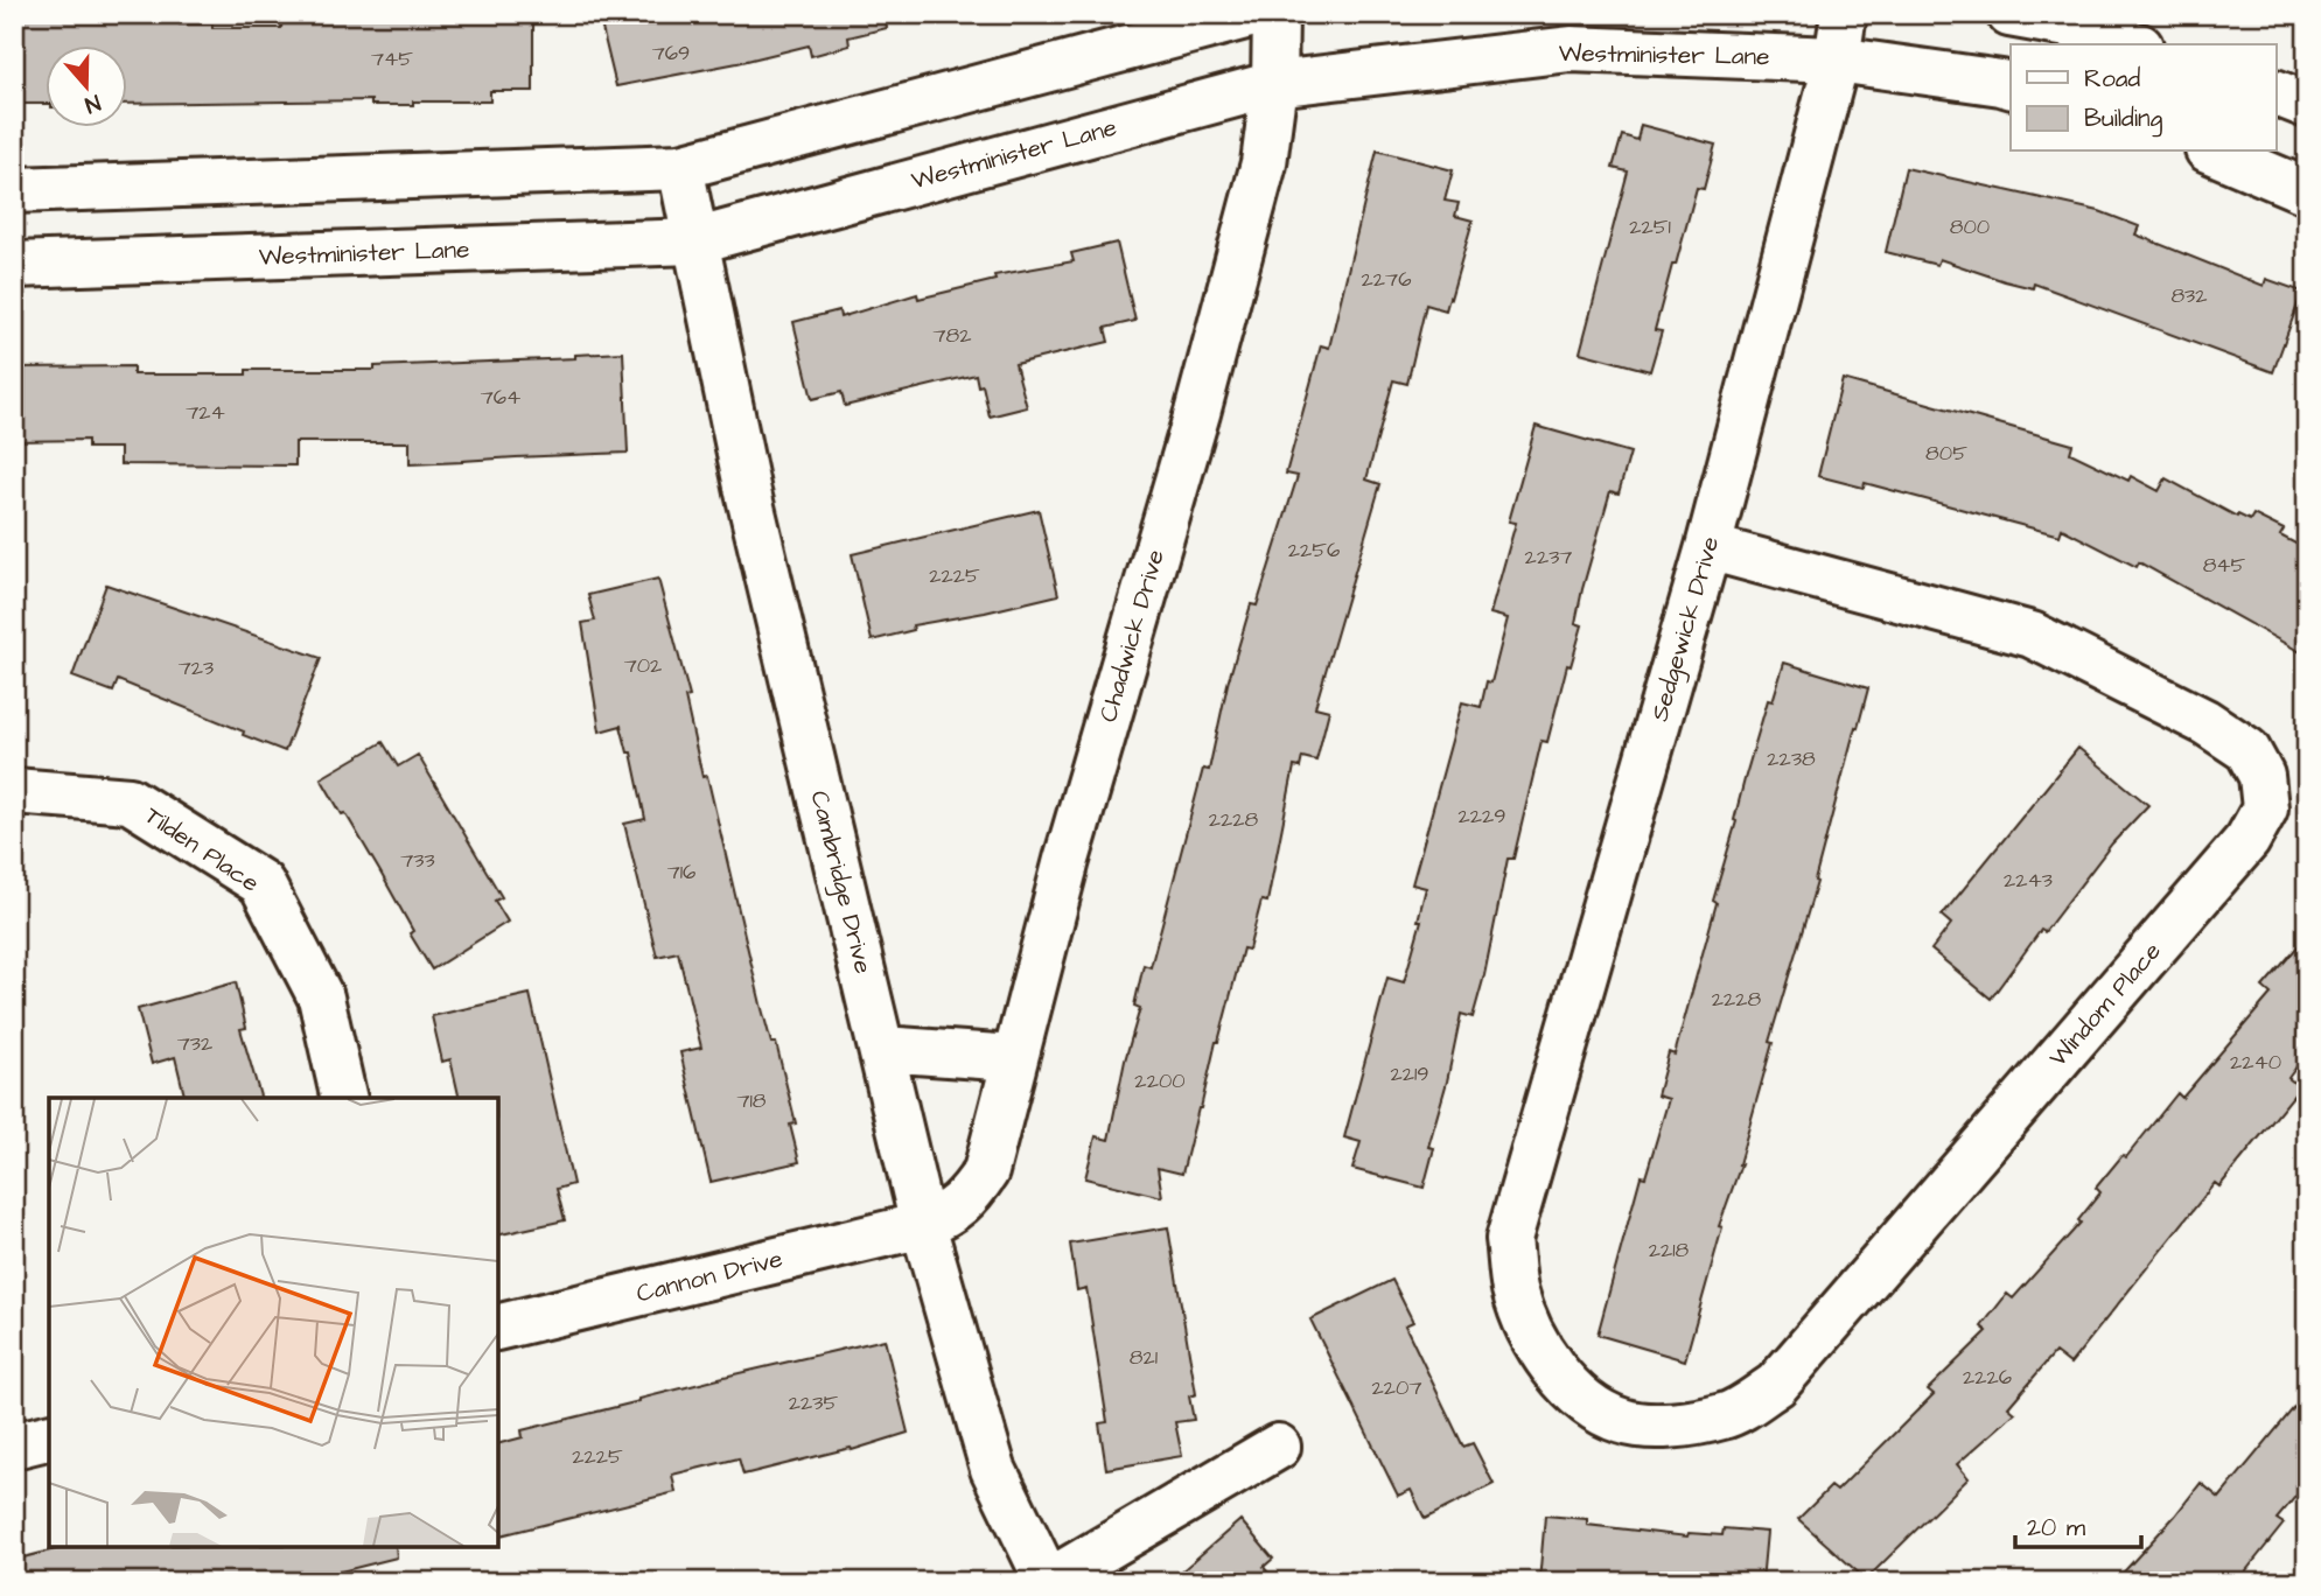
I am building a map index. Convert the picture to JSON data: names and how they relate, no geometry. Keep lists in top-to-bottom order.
{
  "streets": {
    "street": [
      "Westminister Lane",
      "Sedgewick Drive",
      "Chadwick Drive",
      "Tilden Place",
      "Cambridge Drive",
      "Windom Place",
      "Cannon Drive"
    ]
  },
  "crossings": [
    ["Westminister Lane", "Sedgewick Drive"],
    ["Westminister Lane", "Chadwick Drive"],
    ["Westminister Lane", "Cambridge Drive"],
    ["Sedgewick Drive", "Windom Place"],
    ["Chadwick Drive", "Cambridge Drive"],
    ["Chadwick Drive", "Cannon Drive"],
    ["Cambridge Drive", "Cannon Drive"]
  ],
  "house_numbers": [
    "769",
    "745",
    "2251",
    "800",
    "2276",
    "832",
    "782",
    "764",
    "724",
    "805",
    "2256",
    "2237",
    "845",
    "2225",
    "702",
    "723",
    "2238",
    "2229",
    "2228",
    "733",
    "716",
    "2243",
    "2228",
    "732",
    "2240",
    "2219",
    "2200",
    "718",
    "2218",
    "821",
    "2226",
    "2207",
    "2235",
    "2225"
  ],
  "legend": ["Road", "Building"],
  "scale_bar": "20 m",
  "north": "bottom"
}
